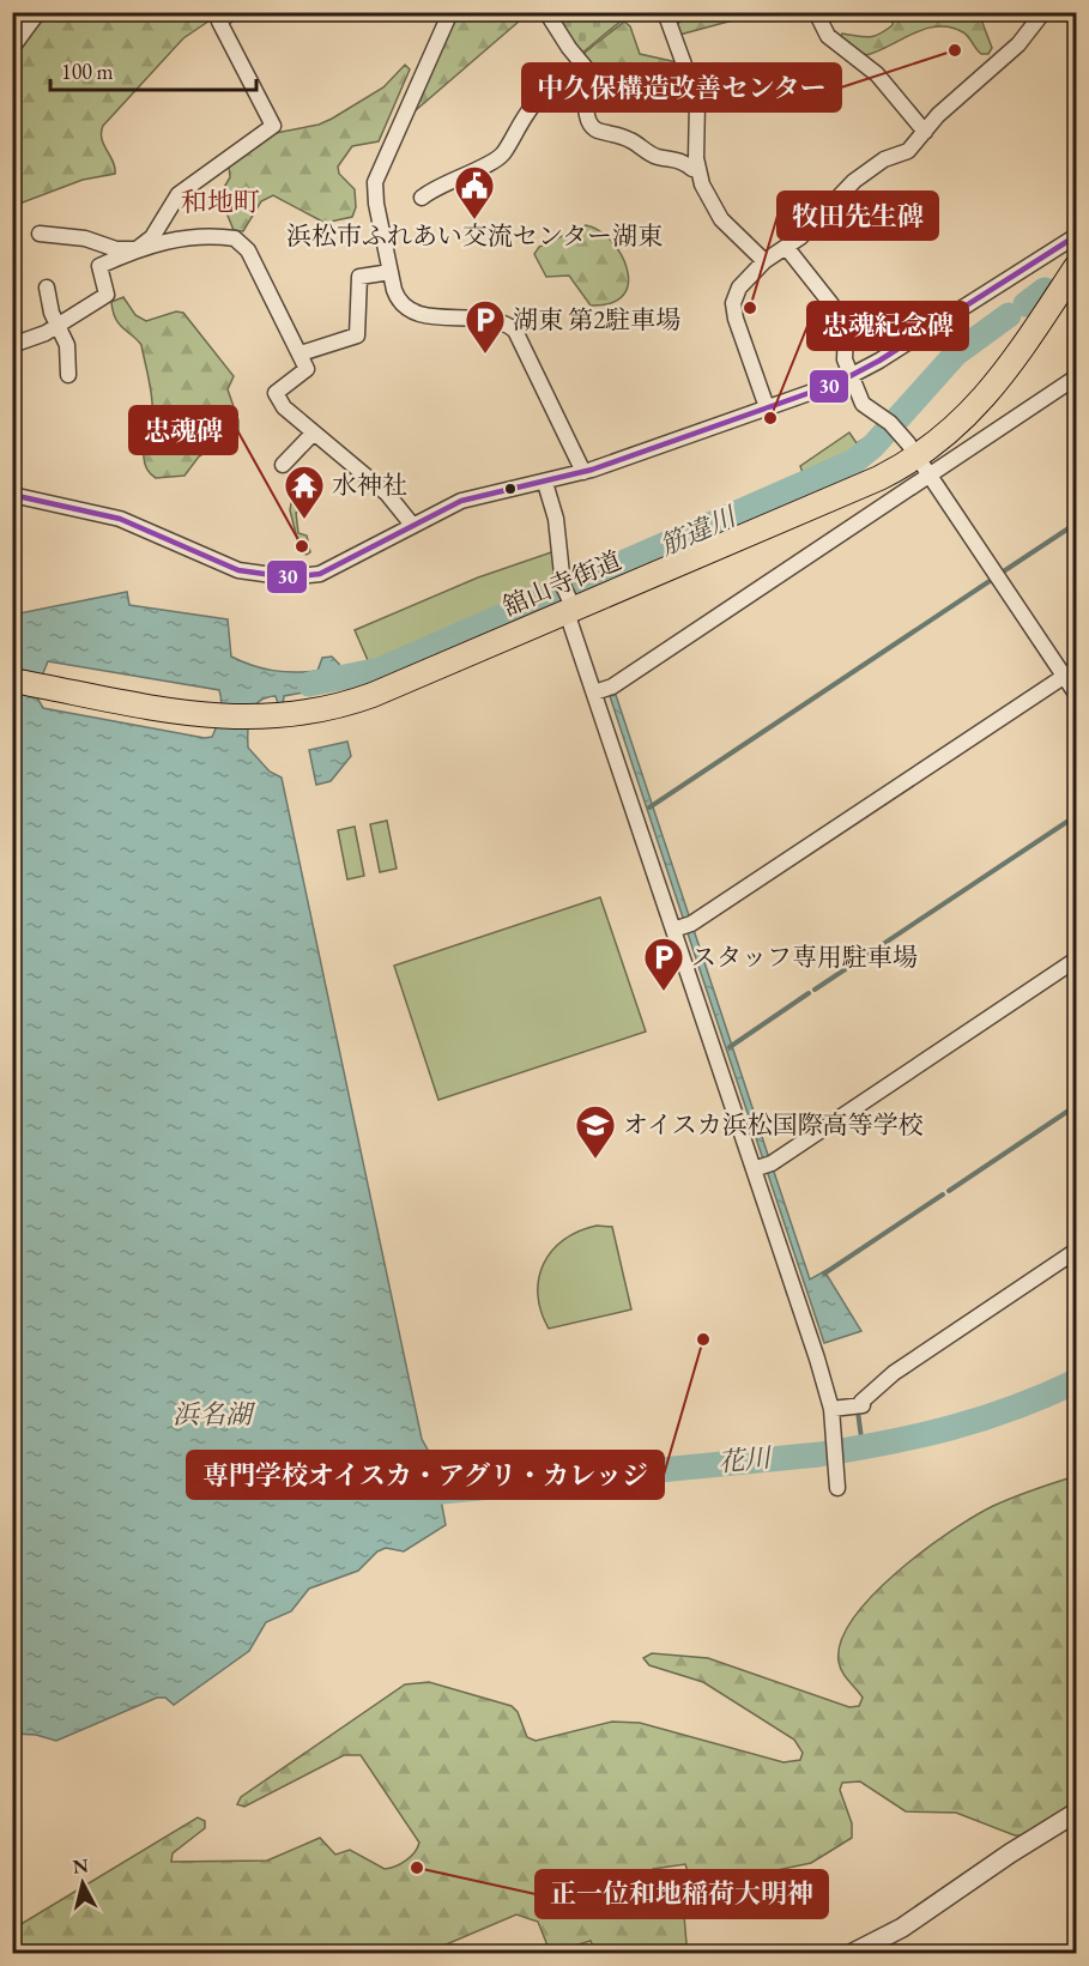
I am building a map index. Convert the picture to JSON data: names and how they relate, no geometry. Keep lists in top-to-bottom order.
{
  "streets": {
    "main road": ["舘山寺街道"]
  },
  "districts": ["和地町"],
  "water": ["筋違川", "浜名湖", "花川"],
  "places": {
    "other": [
      "中久保構造改善センター",
      "牧田先生碑",
      "忠魂紀念碑",
      "忠魂碑",
      "専門学校オイスカ・アグリ・カレッジ",
      "正一位和地稲荷大明神"
    ],
    "public building": ["浜松市ふれあい交流センター湖東"],
    "parking": ["湖東 第2駐車場", "スタッフ専用駐車場"],
    "temple": ["水神社"],
    "school or university": ["オイスカ浜松国際高等学校"]
  },
  "lines": ["transit line 30"],
  "scale_bar": "100 m",
  "north": "top"
}
